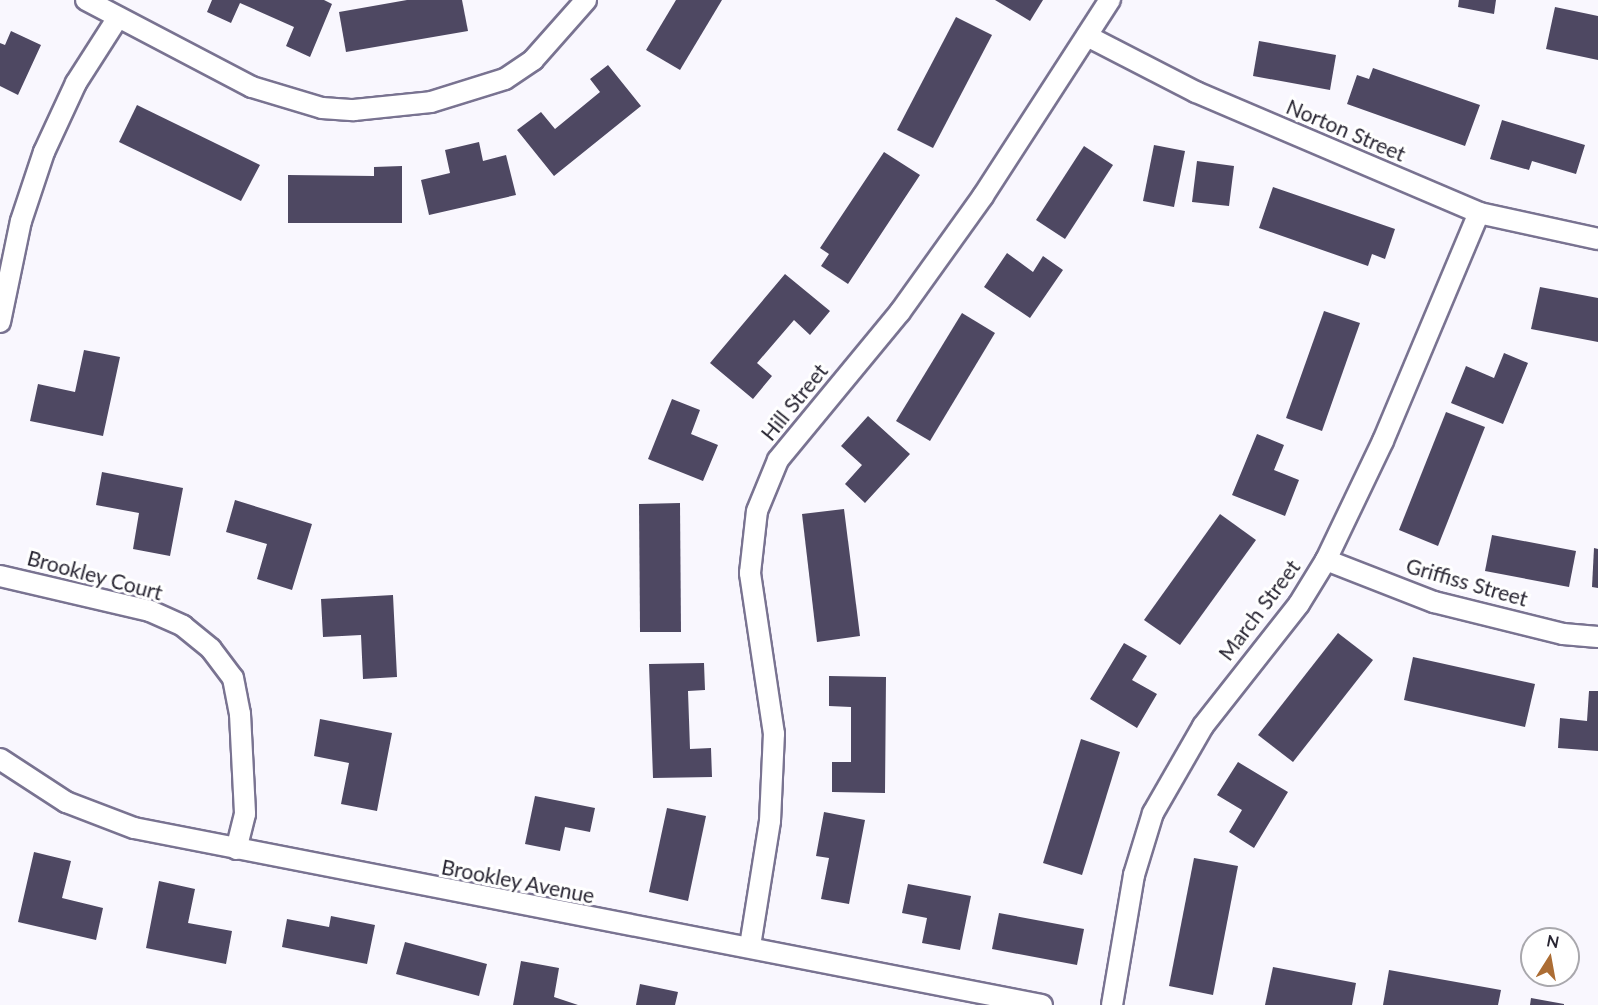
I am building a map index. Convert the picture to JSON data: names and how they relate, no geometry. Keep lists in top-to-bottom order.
{
  "streets": {
    "street": [
      "Norton Street",
      "Hill Street",
      "Brookley Court",
      "Griffiss Street",
      "March Street",
      "Brookley Avenue"
    ]
  },
  "crossings": [
    ["Norton Street", "Hill Street"],
    ["Norton Street", "March Street"],
    ["Hill Street", "Brookley Avenue"],
    ["Brookley Court", "Brookley Avenue"],
    ["Griffiss Street", "March Street"]
  ],
  "north": "top"
}
